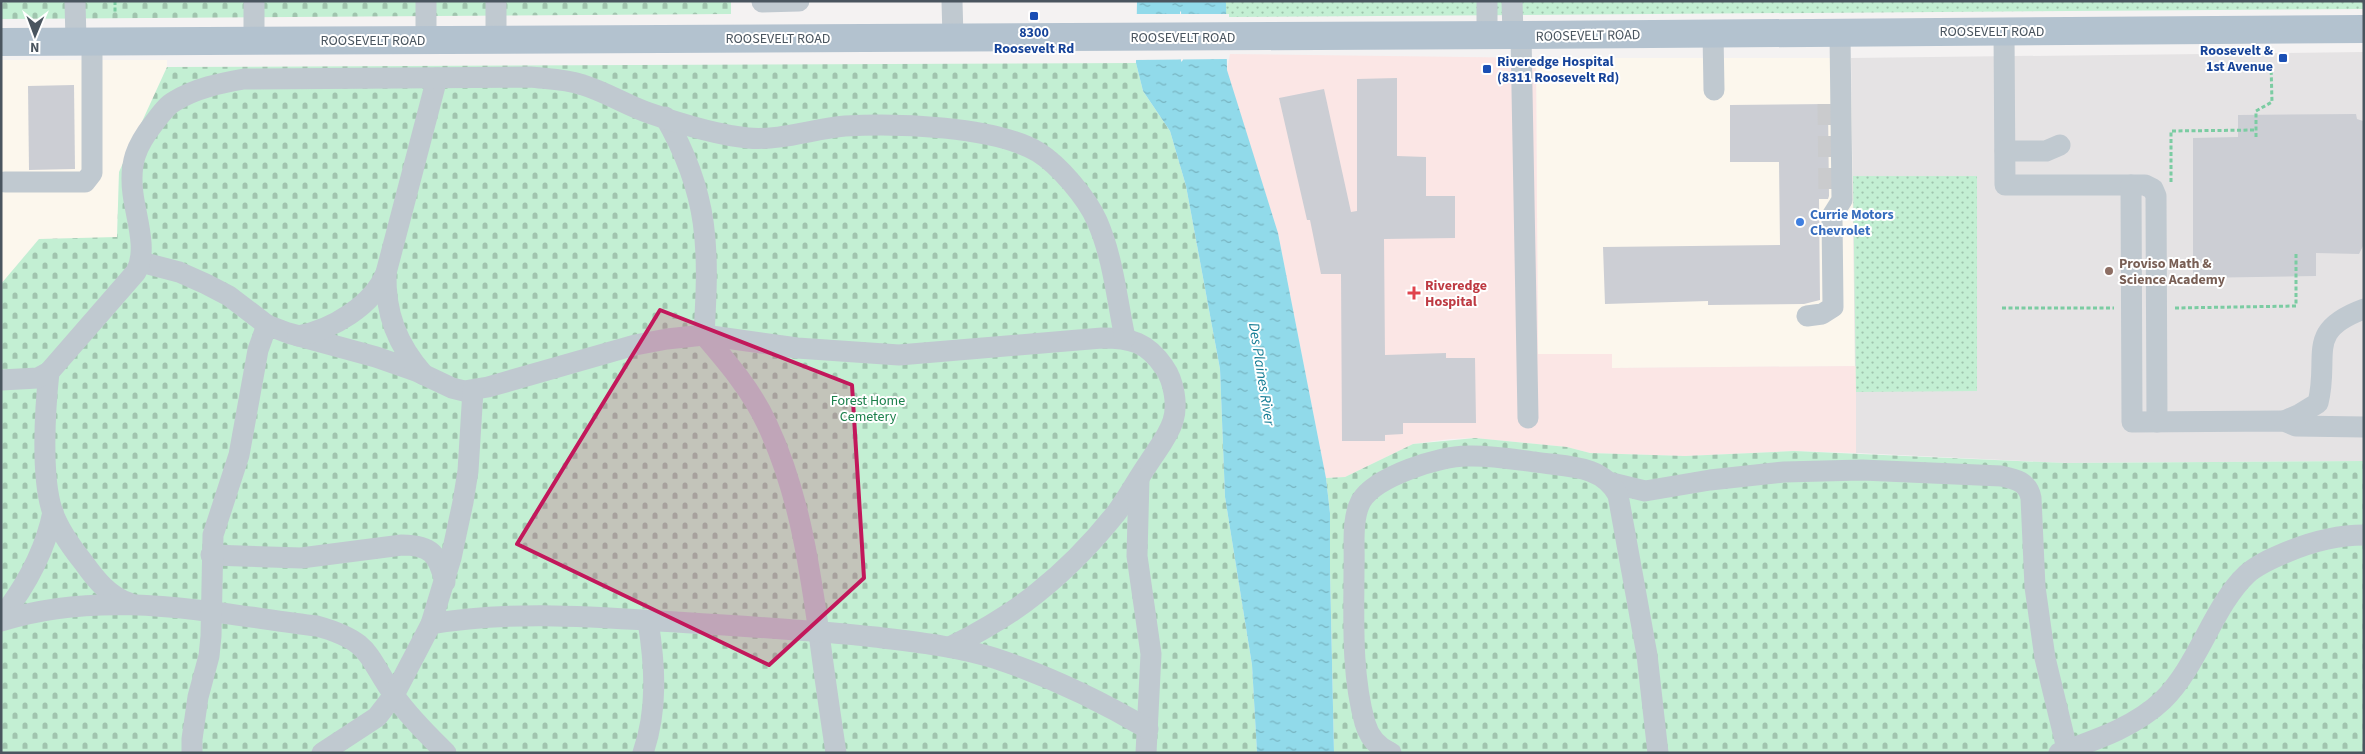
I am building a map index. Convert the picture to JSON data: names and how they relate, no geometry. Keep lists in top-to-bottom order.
{
  "streets": {
    "main road": ["ROOSEVELT ROAD"]
  },
  "water": ["Des Plaines River"],
  "parks": ["Forest Home Cemetery"],
  "places": {
    "transit": ["8300 Roosevelt Rd", "Roosevelt & 1st Avenue", "Riveredge Hospital (8311 Roosevelt Rd)"],
    "other": ["Currie Motors Chevrolet", "Proviso Math & Science Academy"],
    "health": ["Riveredge Hospital"]
  },
  "north": "bottom"
}
